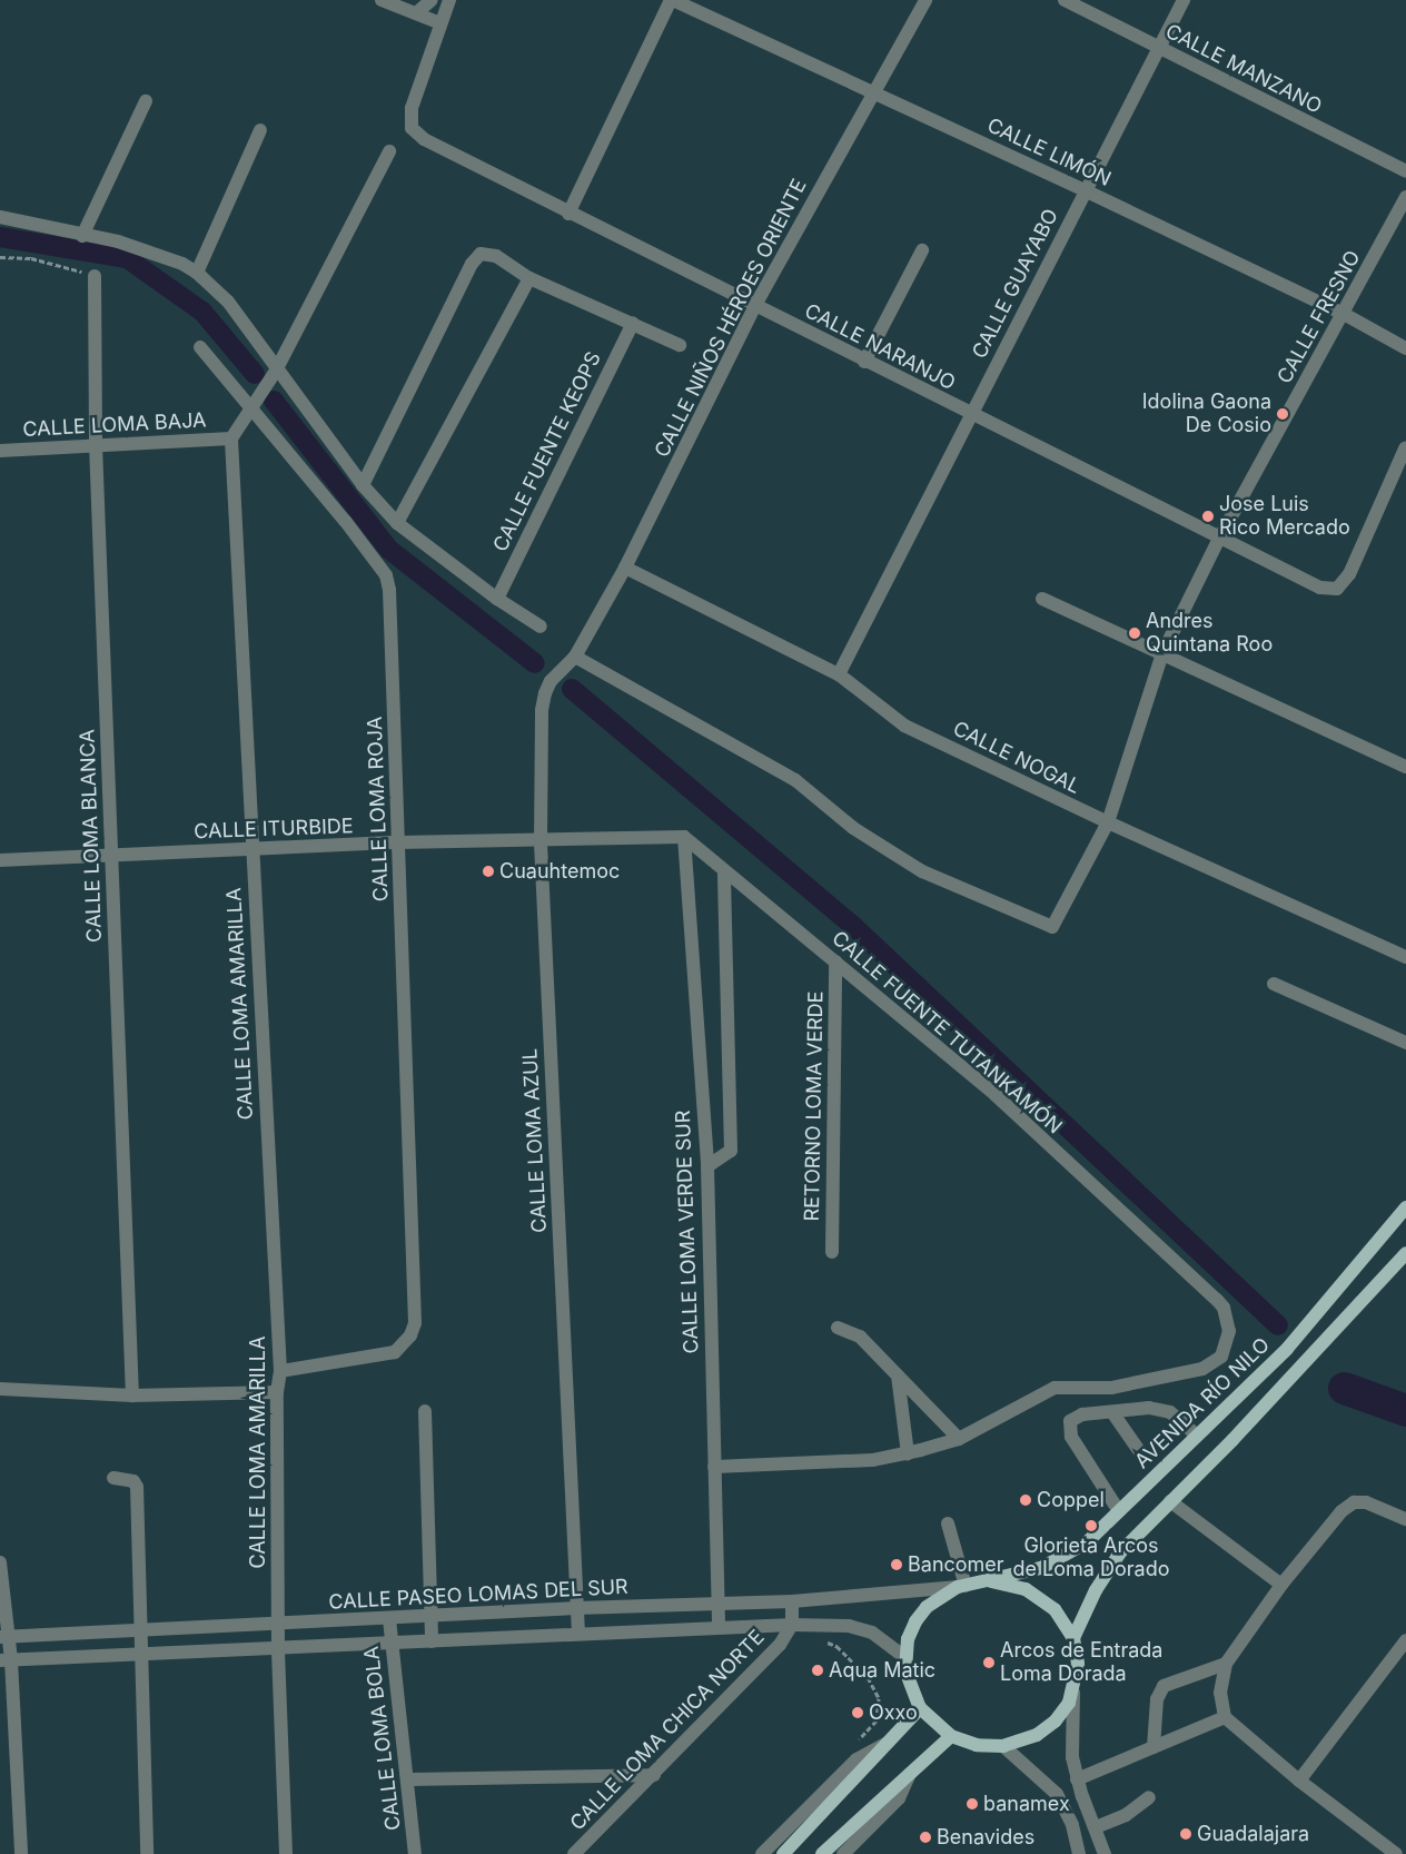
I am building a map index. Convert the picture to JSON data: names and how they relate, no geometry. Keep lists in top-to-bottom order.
{
  "streets": {
    "main road": ["AVENIDA RÍO NILO"],
    "street": [
      "CALLE MANZANO",
      "CALLE LIMÓN",
      "CALLE GUAYABO",
      "CALLE FRESNO",
      "CALLE NIÑOS HÉROES ORIENTE",
      "CALLE NARANJO",
      "CALLE LOMA BAJA",
      "CALLE FUENTE KEOPS",
      "CALLE NOGAL",
      "CALLE LOMA ROJA",
      "CALLE ITURBIDE",
      "CALLE LOMA BLANCA",
      "CALLE LOMA AMARILLA",
      "CALLE FUENTE TUTANKAMÓN",
      "RETORNO LOMA VERDE",
      "CALLE LOMA AZUL",
      "CALLE LOMA VERDE SUR",
      "CALLE PASEO LOMAS DEL SUR",
      "CALLE LOMA CHICA NORTE",
      "CALLE LOMA BOLA"
    ]
  },
  "crossings": [
    ["CALLE MANZANO", "CALLE GUAYABO"],
    ["CALLE LIMÓN", "CALLE GUAYABO"],
    ["CALLE LIMÓN", "CALLE FRESNO"],
    ["CALLE LIMÓN", "CALLE NIÑOS HÉROES ORIENTE"],
    ["CALLE GUAYABO", "CALLE NARANJO"],
    ["CALLE GUAYABO", "CALLE NOGAL"],
    ["CALLE FRESNO", "CALLE NIÑOS HÉROES ORIENTE"],
    ["CALLE FRESNO", "CALLE NARANJO"],
    ["CALLE FRESNO", "CALLE NOGAL"],
    ["CALLE FRESNO", "CALLE LOMA AZUL"],
    ["CALLE NIÑOS HÉROES ORIENTE", "CALLE NARANJO"],
    ["CALLE NIÑOS HÉROES ORIENTE", "CALLE NOGAL"],
    ["CALLE NIÑOS HÉROES ORIENTE", "CALLE LOMA AZUL"],
    ["CALLE LOMA BAJA", "CALLE LOMA BLANCA"],
    ["CALLE LOMA BAJA", "CALLE LOMA AMARILLA"],
    ["CALLE LOMA ROJA", "CALLE ITURBIDE"],
    ["CALLE LOMA ROJA", "CALLE LOMA AMARILLA"],
    ["CALLE ITURBIDE", "CALLE LOMA BLANCA"],
    ["CALLE ITURBIDE", "CALLE LOMA AMARILLA"],
    ["CALLE ITURBIDE", "CALLE FUENTE TUTANKAMÓN"],
    ["CALLE ITURBIDE", "CALLE LOMA AZUL"],
    ["CALLE ITURBIDE", "CALLE LOMA VERDE SUR"],
    ["CALLE LOMA AMARILLA", "CALLE PASEO LOMAS DEL SUR"],
    ["CALLE FUENTE TUTANKAMÓN", "RETORNO LOMA VERDE"],
    ["CALLE FUENTE TUTANKAMÓN", "CALLE LOMA VERDE SUR"],
    ["CALLE LOMA AZUL", "CALLE PASEO LOMAS DEL SUR"],
    ["CALLE LOMA VERDE SUR", "CALLE PASEO LOMAS DEL SUR"],
    ["AVENIDA RÍO NILO", "CALLE PASEO LOMAS DEL SUR"],
    ["CALLE PASEO LOMAS DEL SUR", "CALLE LOMA CHICA NORTE"],
    ["CALLE PASEO LOMAS DEL SUR", "CALLE LOMA BOLA"]
  ],
  "places": [
    "Idolina Gaona De Cosio",
    "Jose Luis Rico Mercado",
    "Andres Quintana Roo",
    "Cuauhtemoc",
    "Coppel",
    "Glorieta Arcos de Loma Dorado",
    "Bancomer",
    "Arcos de Entrada Loma Dorada",
    "Aqua Matic",
    "Oxxo",
    "banamex",
    "Guadalajara",
    "Benavides"
  ]
}
